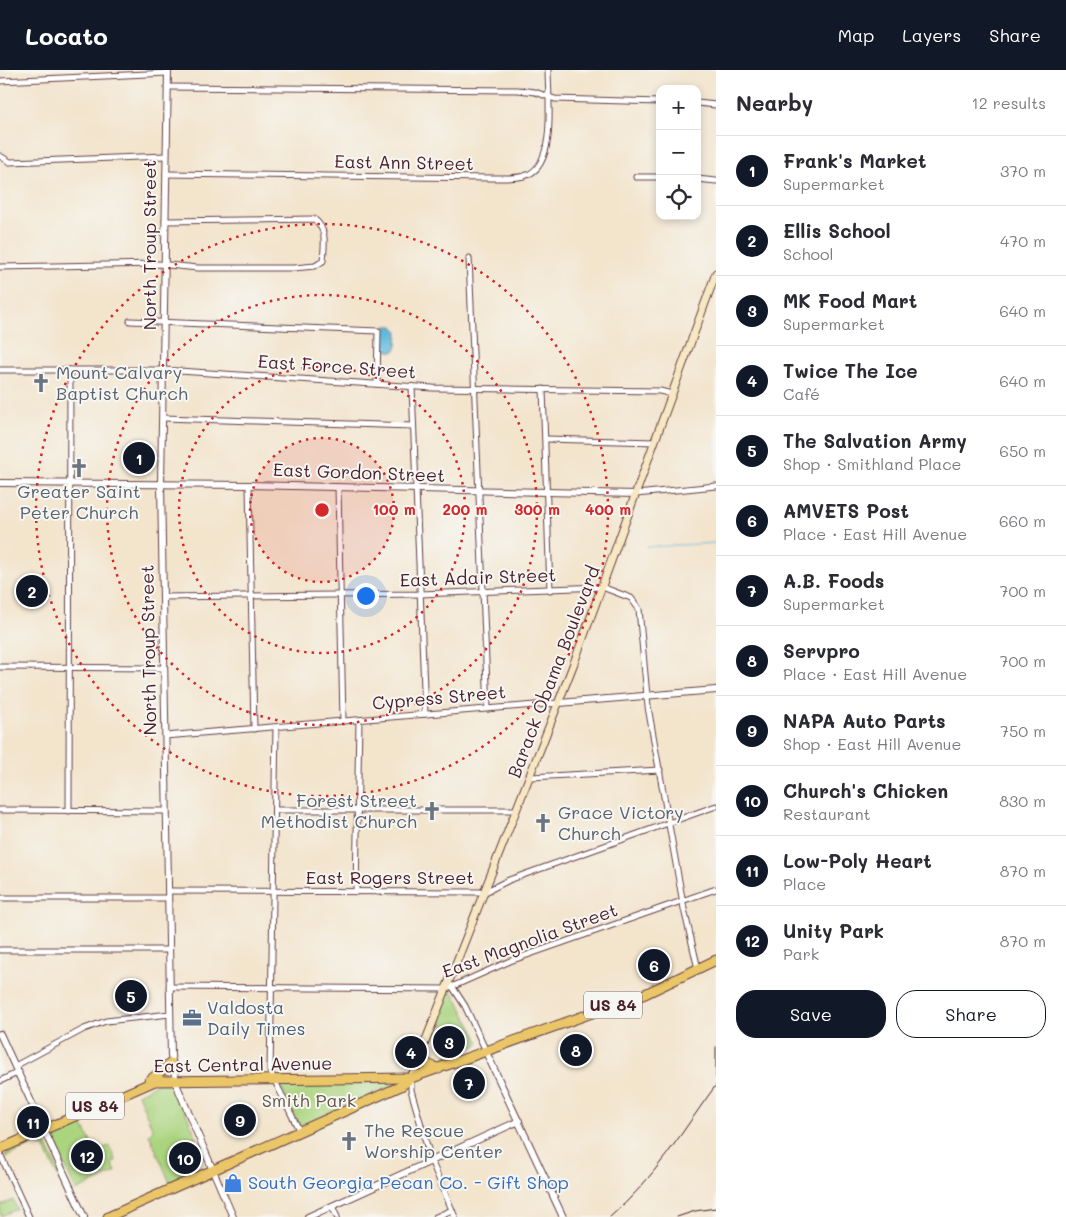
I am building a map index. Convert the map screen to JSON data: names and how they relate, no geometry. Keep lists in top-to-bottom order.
{
  "streets": {
    "highway": ["US 84", "East Central Avenue"],
    "main road": ["Barack Obama Boulevard"],
    "street": [
      "East Ann Street",
      "North Troup Street",
      "East Force Street",
      "East Gordon Street",
      "East Adair Street",
      "Cypress Street",
      "East Rogers Street",
      "East Magnolia Street"
    ]
  },
  "crossings": [
    ["East Ann Street", "North Troup Street"],
    ["North Troup Street", "East Force Street"],
    ["North Troup Street", "East Gordon Street"],
    ["North Troup Street", "East Adair Street"],
    ["North Troup Street", "Cypress Street"],
    ["North Troup Street", "East Rogers Street"],
    ["North Troup Street", "East Magnolia Street"],
    ["North Troup Street", "US 84"],
    ["North Troup Street", "East Central Avenue"],
    ["East Force Street", "Barack Obama Boulevard"],
    ["East Gordon Street", "Barack Obama Boulevard"],
    ["East Adair Street", "Barack Obama Boulevard"],
    ["East Adair Street", "Cypress Street"],
    ["East Adair Street", "East Rogers Street"],
    ["East Adair Street", "East Magnolia Street"],
    ["East Adair Street", "US 84"],
    ["Barack Obama Boulevard", "Cypress Street"],
    ["Barack Obama Boulevard", "East Rogers Street"],
    ["Barack Obama Boulevard", "East Magnolia Street"],
    ["Barack Obama Boulevard", "US 84"],
    ["Barack Obama Boulevard", "East Central Avenue"],
    ["US 84", "East Central Avenue"]
  ],
  "parks": ["Smith Park"],
  "places": {
    "church": [
      "Mount Calvary Baptist Church",
      "Greater Saint Peter Church",
      "Forest Street Methodist Church",
      "Grace Victory Church",
      "The Rescue Worship Center"
    ],
    "office": ["Valdosta Daily Times"],
    "shop": ["South Georgia Pecan Co. - Gift Shop"]
  },
  "page": {
    "header": "Locato",
    "nav": ["Map", "Layers", "Share"],
    "heading": ["Nearby", "12 results"],
    "map_buttons": ["+", "−"],
    "list": [
      {
        "mark": "1",
        "name": "Frank's Market",
        "note": "Supermarket",
        "value": "370 m"
      },
      {
        "mark": "2",
        "name": "Ellis School",
        "note": "School",
        "value": "470 m"
      },
      {
        "mark": "3",
        "name": "MK Food Mart",
        "note": "Supermarket",
        "value": "640 m"
      },
      {
        "mark": "4",
        "name": "Twice The Ice",
        "note": "Café",
        "value": "640 m"
      },
      {
        "mark": "5",
        "name": "The Salvation Army",
        "note": "Shop · Smithland Place",
        "value": "650 m"
      },
      {
        "mark": "6",
        "name": "AMVETS Post",
        "note": "Place · East Hill Avenue",
        "value": "660 m"
      },
      {
        "mark": "7",
        "name": "A.B. Foods",
        "note": "Supermarket",
        "value": "700 m"
      },
      {
        "mark": "8",
        "name": "Servpro",
        "note": "Place · East Hill Avenue",
        "value": "700 m"
      },
      {
        "mark": "9",
        "name": "NAPA Auto Parts",
        "note": "Shop · East Hill Avenue",
        "value": "750 m"
      },
      {
        "mark": "10",
        "name": "Church's Chicken",
        "note": "Restaurant",
        "value": "830 m"
      },
      {
        "mark": "11",
        "name": "Low-Poly Heart",
        "note": "Place",
        "value": "870 m"
      },
      {
        "mark": "12",
        "name": "Unity Park",
        "note": "Park",
        "value": "870 m"
      }
    ],
    "pins": [
      "1",
      "2",
      "6",
      "5",
      "3",
      "8",
      "4",
      "7",
      "9",
      "11",
      "12",
      "10"
    ],
    "buttons": ["Save", "Share"]
  },
  "rings": [
    "100 m",
    "200 m",
    "300 m",
    "400 m"
  ]
}
